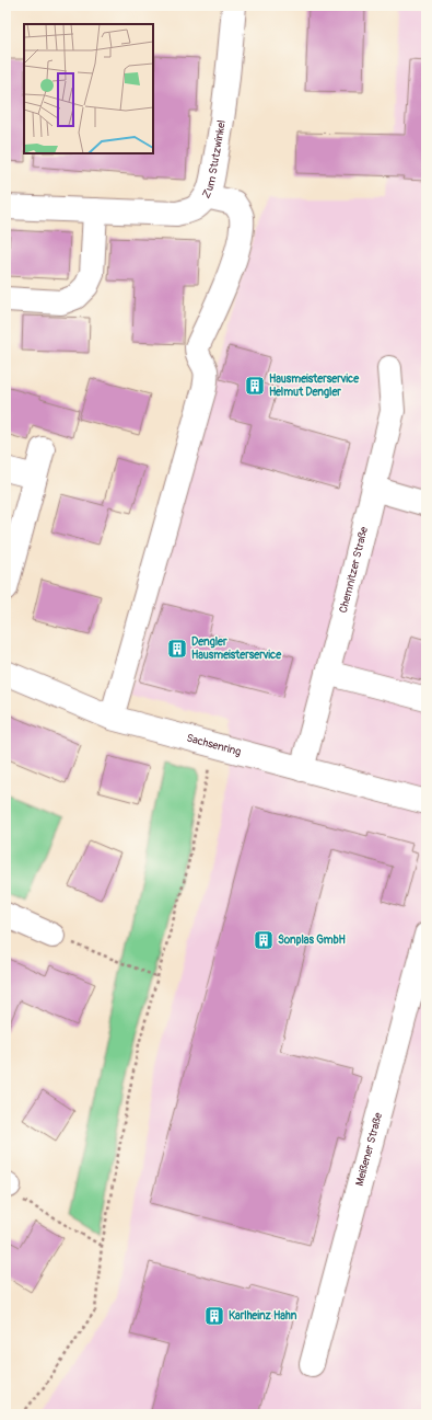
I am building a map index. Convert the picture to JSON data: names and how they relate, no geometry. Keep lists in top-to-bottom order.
{
  "streets": {
    "street": [
      "Zum Stutzwinkel",
      "Chemnitzer Straße",
      "Sachsenring",
      "Meißener Straße"
    ]
  },
  "crossings": [
    ["Chemnitzer Straße", "Sachsenring"]
  ],
  "places": {
    "building": [
      "Hausmeisterservice Helmut Dengler",
      "Dengler Hausmeisterservice",
      "Sonplas GmbH",
      "Karlheinz Hahn"
    ]
  }
}
